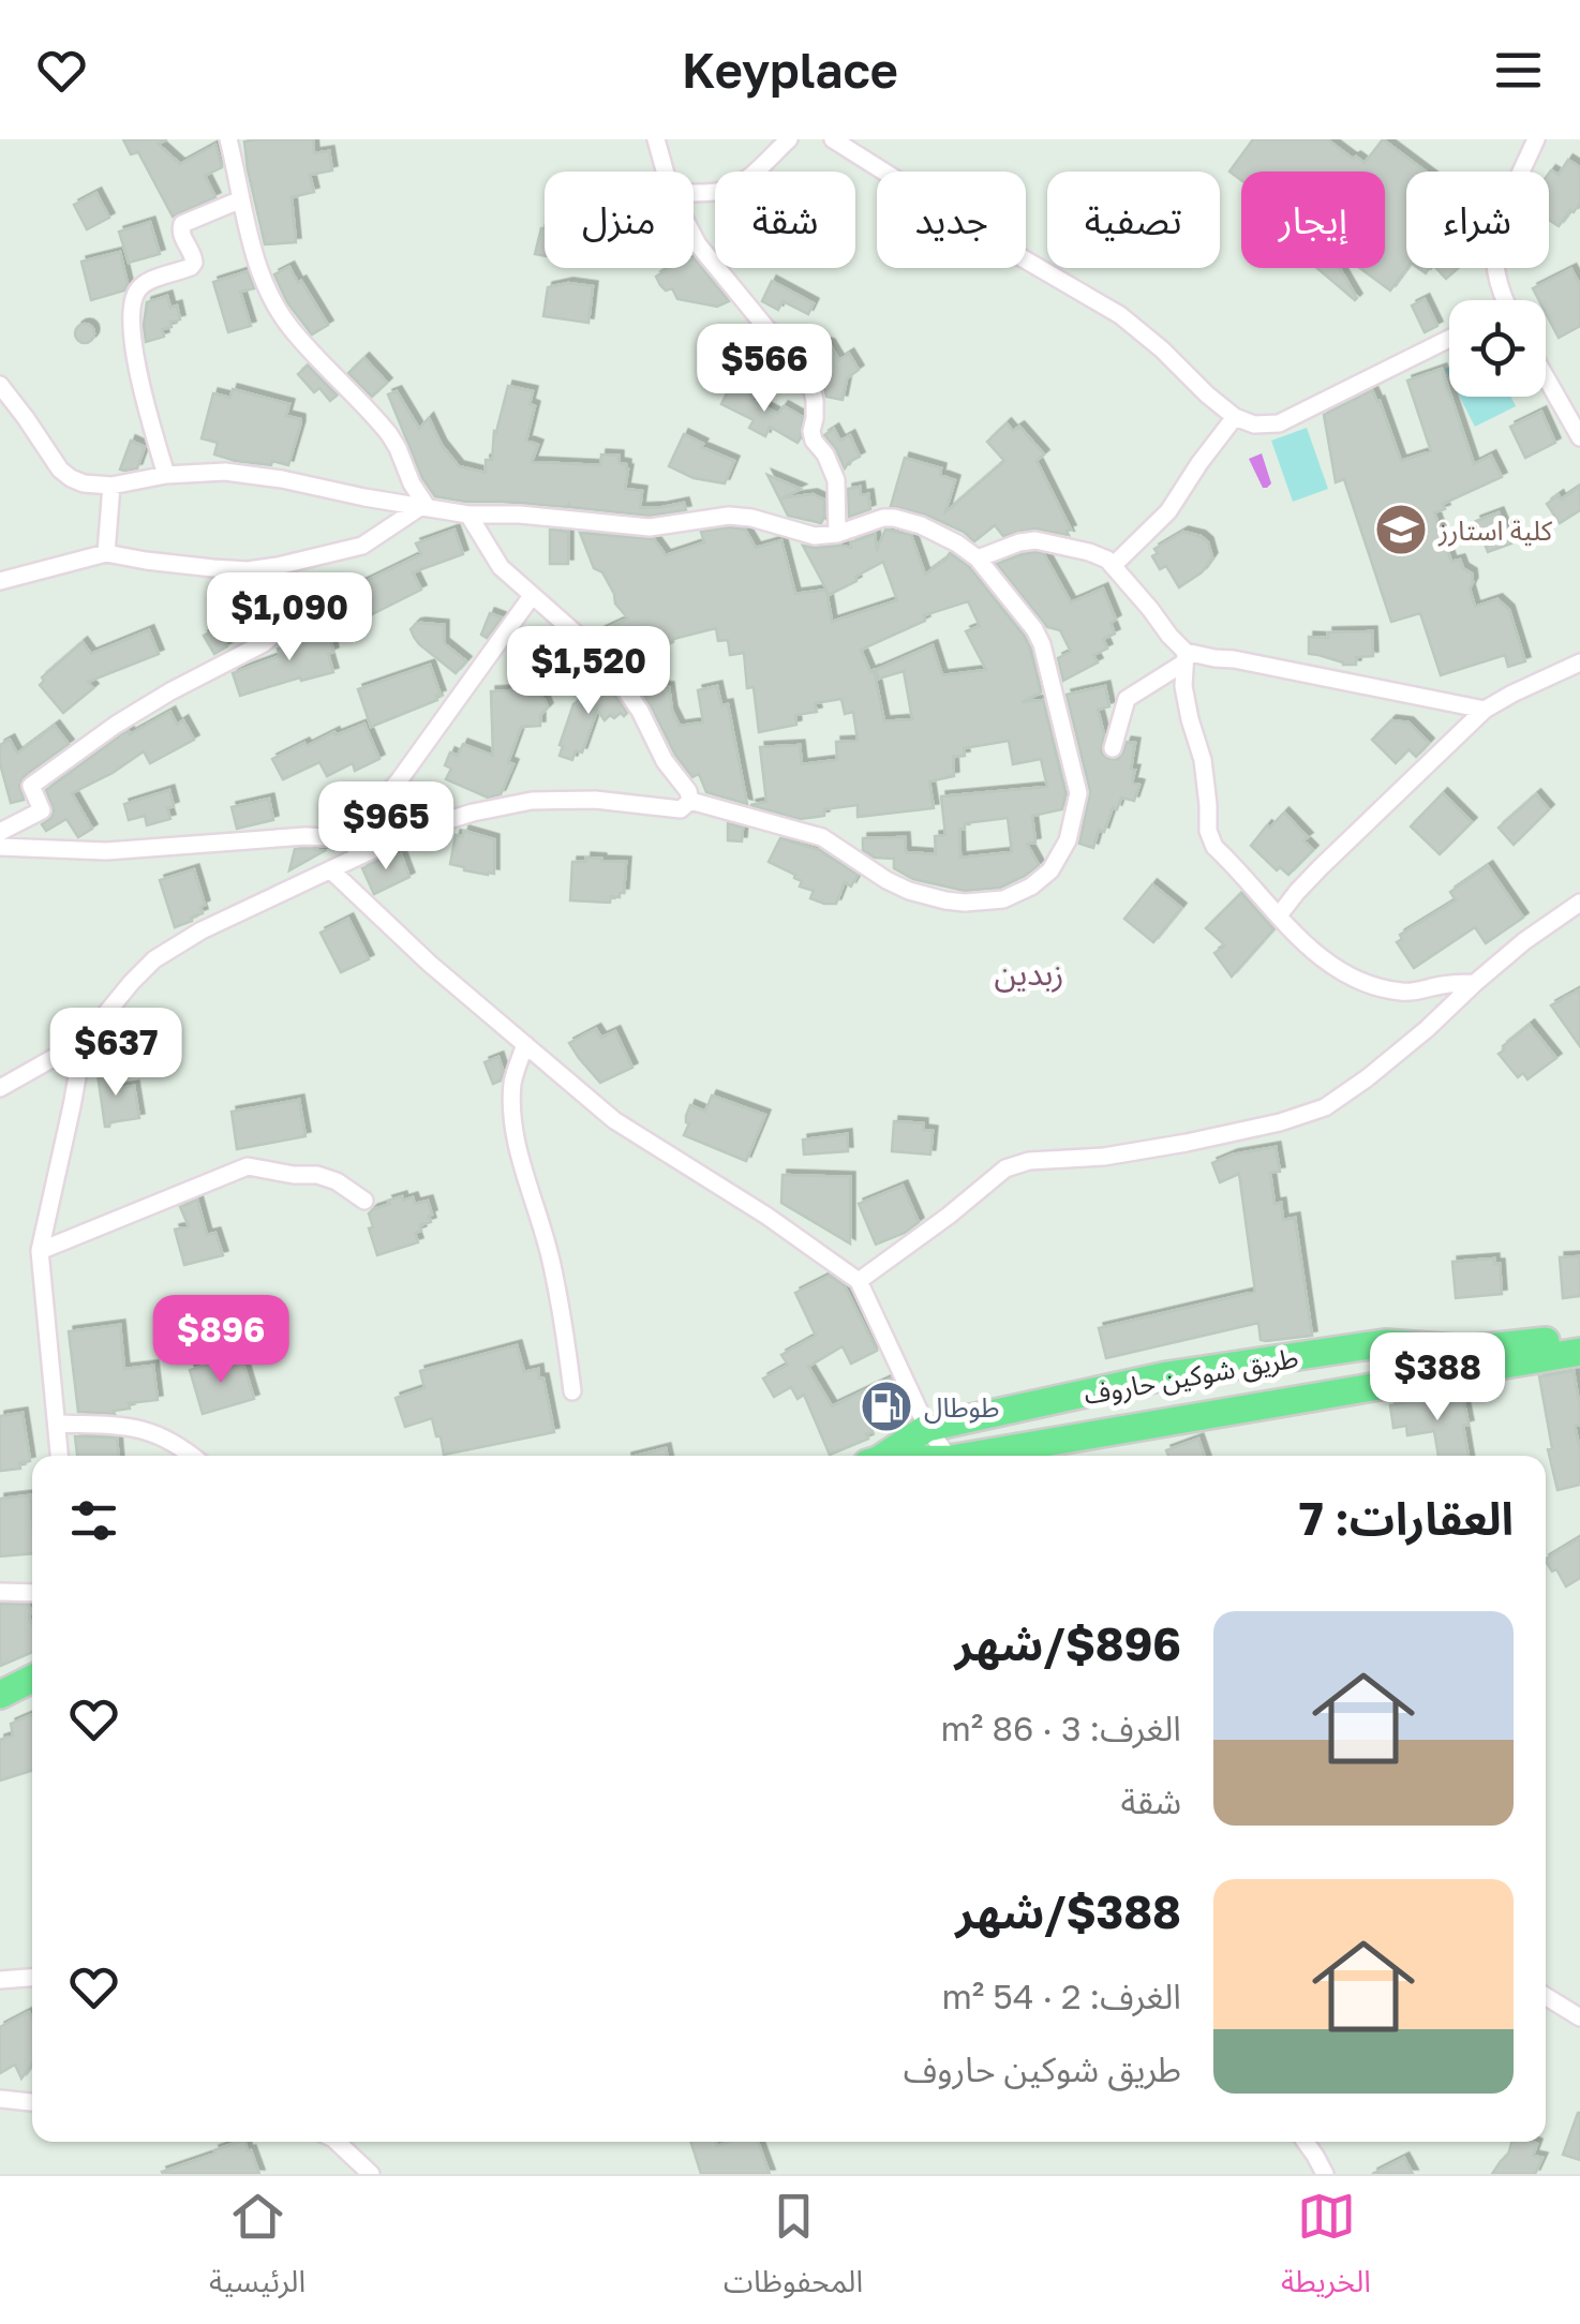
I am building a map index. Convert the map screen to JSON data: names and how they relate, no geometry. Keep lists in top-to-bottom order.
{
  "streets": {
    "main road": ["طريق شوكين حاروف"]
  },
  "districts": ["زبدين"],
  "places": {
    "school or university": ["كلية استارز"],
    "fuel station": ["طوطال"]
  },
  "page": {
    "header": "Keyplace",
    "chip": [
      "شراء",
      "إيجار",
      "تصفية",
      "جديد",
      "شقة",
      "منزل"
    ],
    "price": [
      "$566",
      "$1,090",
      "$1,520",
      "$965",
      "$637",
      "$896",
      "$388"
    ],
    "heading": "العقارات: 7",
    "list": [
      {
        "name": "$896/شهر",
        "note": "الغرف: 3 · 86 m² · شقة"
      },
      {
        "name": "$388/شهر",
        "note": "الغرف: 2 · 54 m² · طريق شوكين حاروف"
      }
    ],
    "tabs": ["الخريطة", "المحفوظات", "الرئيسية"]
  }
}
